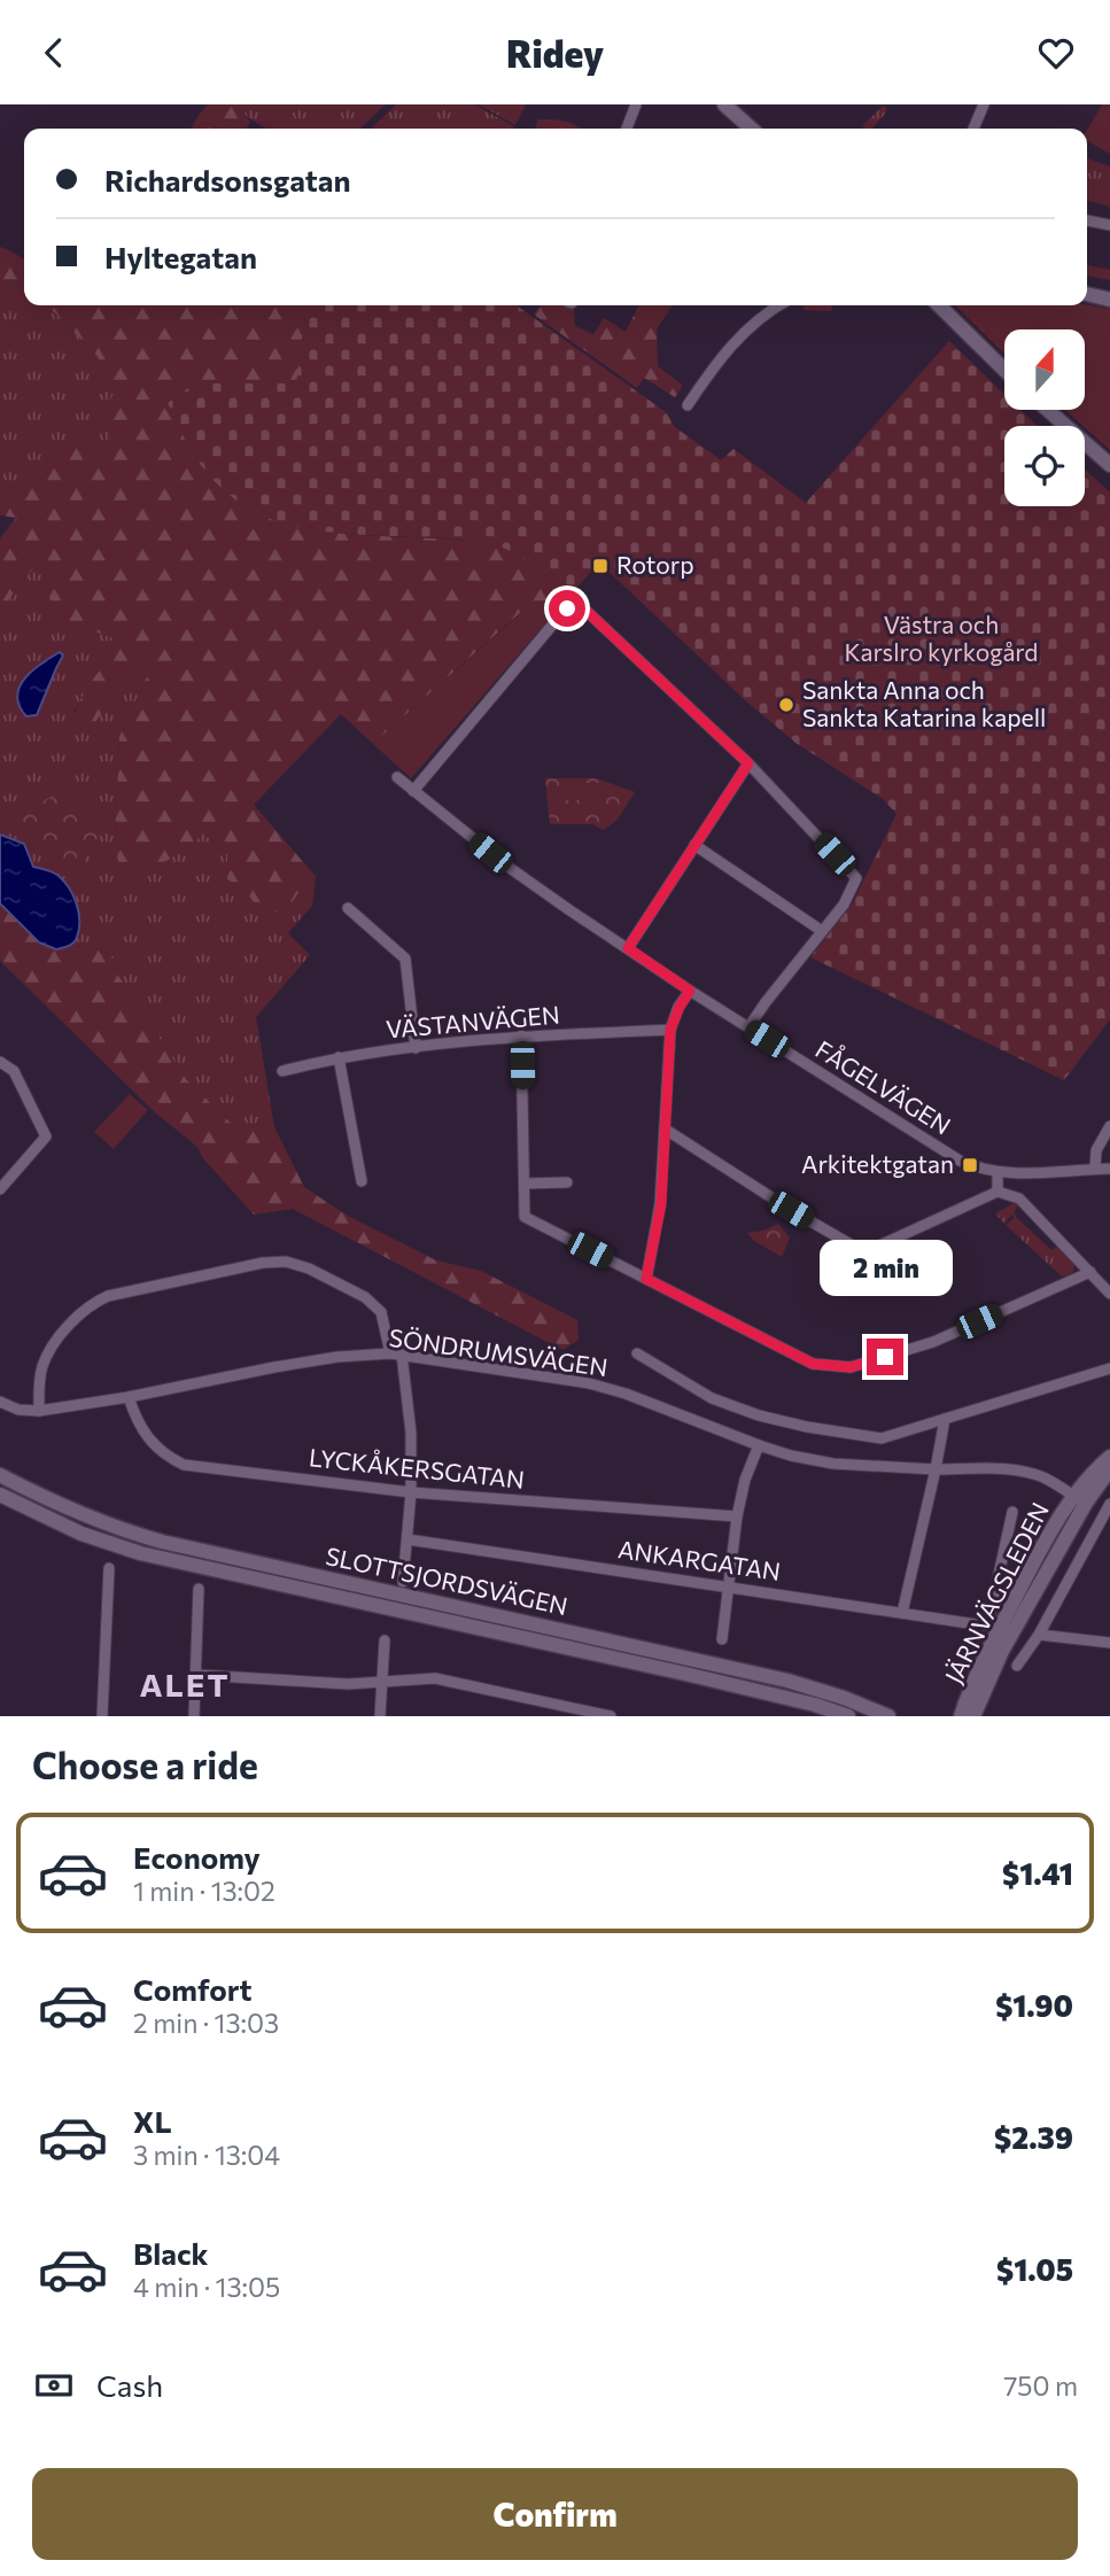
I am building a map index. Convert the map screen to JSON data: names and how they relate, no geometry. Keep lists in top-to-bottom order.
{
  "streets": {
    "main road": ["SLOTTSJORDSVÄGEN", "JÄRNVÄGSLEDEN"],
    "street": [
      "VÄSTANVÄGEN",
      "FÅGELVÄGEN",
      "SÖNDRUMSVÄGEN",
      "LYCKÅKERSGATAN",
      "ANKARGATAN"
    ]
  },
  "crossings": [
    ["SÖNDRUMSVÄGEN", "LYCKÅKERSGATAN"],
    ["SÖNDRUMSVÄGEN", "JÄRNVÄGSLEDEN"]
  ],
  "districts": ["ALET"],
  "parks": ["Västra och Karslro kyrkogård"],
  "places": {
    "transit": ["Rotorp", "Arkitektgatan"],
    "other": ["Sankta Anna och Sankta Katarina kapell"]
  },
  "north": "top",
  "page": {
    "header": "Ridey",
    "banner": ["Richardsonsgatan", "Hyltegatan"],
    "bubble": "2 min",
    "heading": "Choose a ride",
    "list": [
      {
        "name": "Economy",
        "note": "1 min · 13:02",
        "value": "$1.41"
      },
      {
        "name": "Comfort",
        "note": "2 min · 13:03",
        "value": "$1.90"
      },
      {
        "name": "XL",
        "note": "3 min · 13:04",
        "value": "$2.39"
      },
      {
        "name": "Black",
        "note": "4 min · 13:05",
        "value": "$1.05"
      }
    ],
    "pay": ["Cash", "750 m"],
    "buttons": "Confirm"
  }
}
